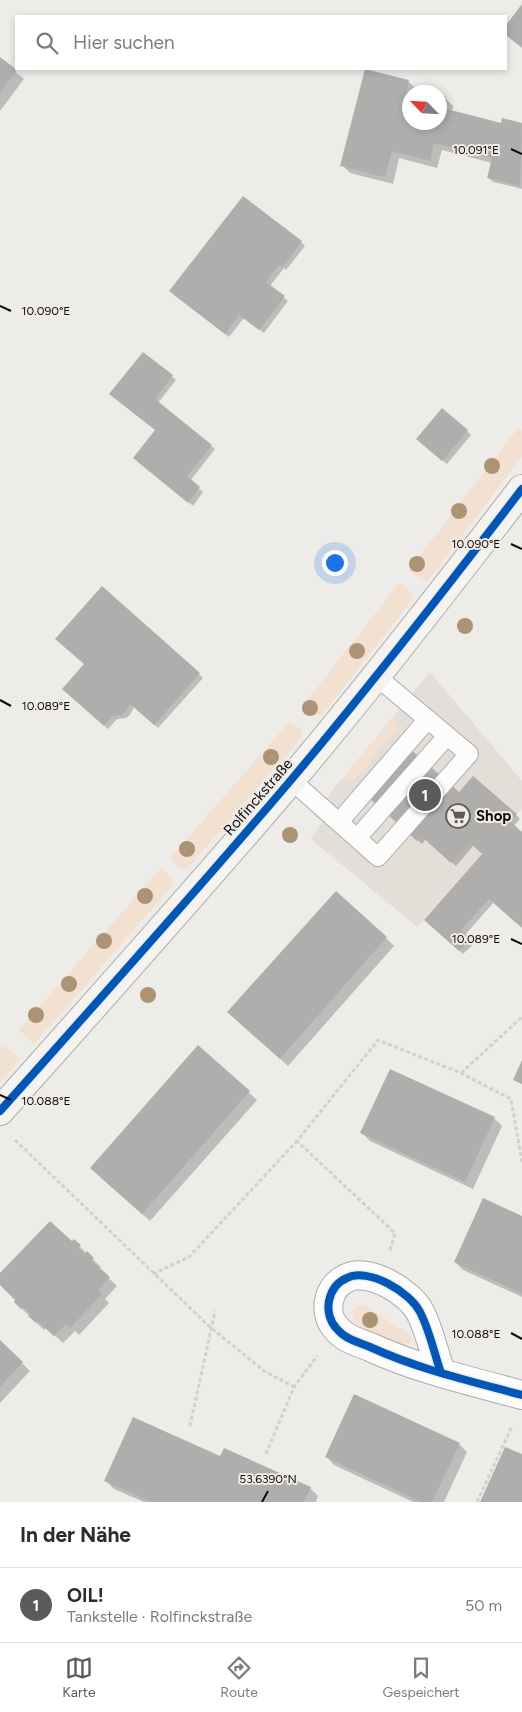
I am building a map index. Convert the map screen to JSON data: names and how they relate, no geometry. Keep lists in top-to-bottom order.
{
  "streets": {
    "main road": ["Rolfinckstraße"]
  },
  "places": {
    "supermarket": ["Shop"]
  },
  "north": "top left",
  "page": {
    "search": "Hier suchen",
    "pins": "1",
    "heading": "In der Nähe",
    "list": [
      {
        "mark": "1",
        "name": "OIL!",
        "note": "Tankstelle · Rolfinckstraße",
        "value": "50 m"
      }
    ],
    "nav": ["Karte", "Route", "Gespeichert"]
  },
  "coordinates": [
    "10.091°E",
    "10.090°E",
    "10.089°E",
    "10.088°E",
    "53.6390°N"
  ]
}
